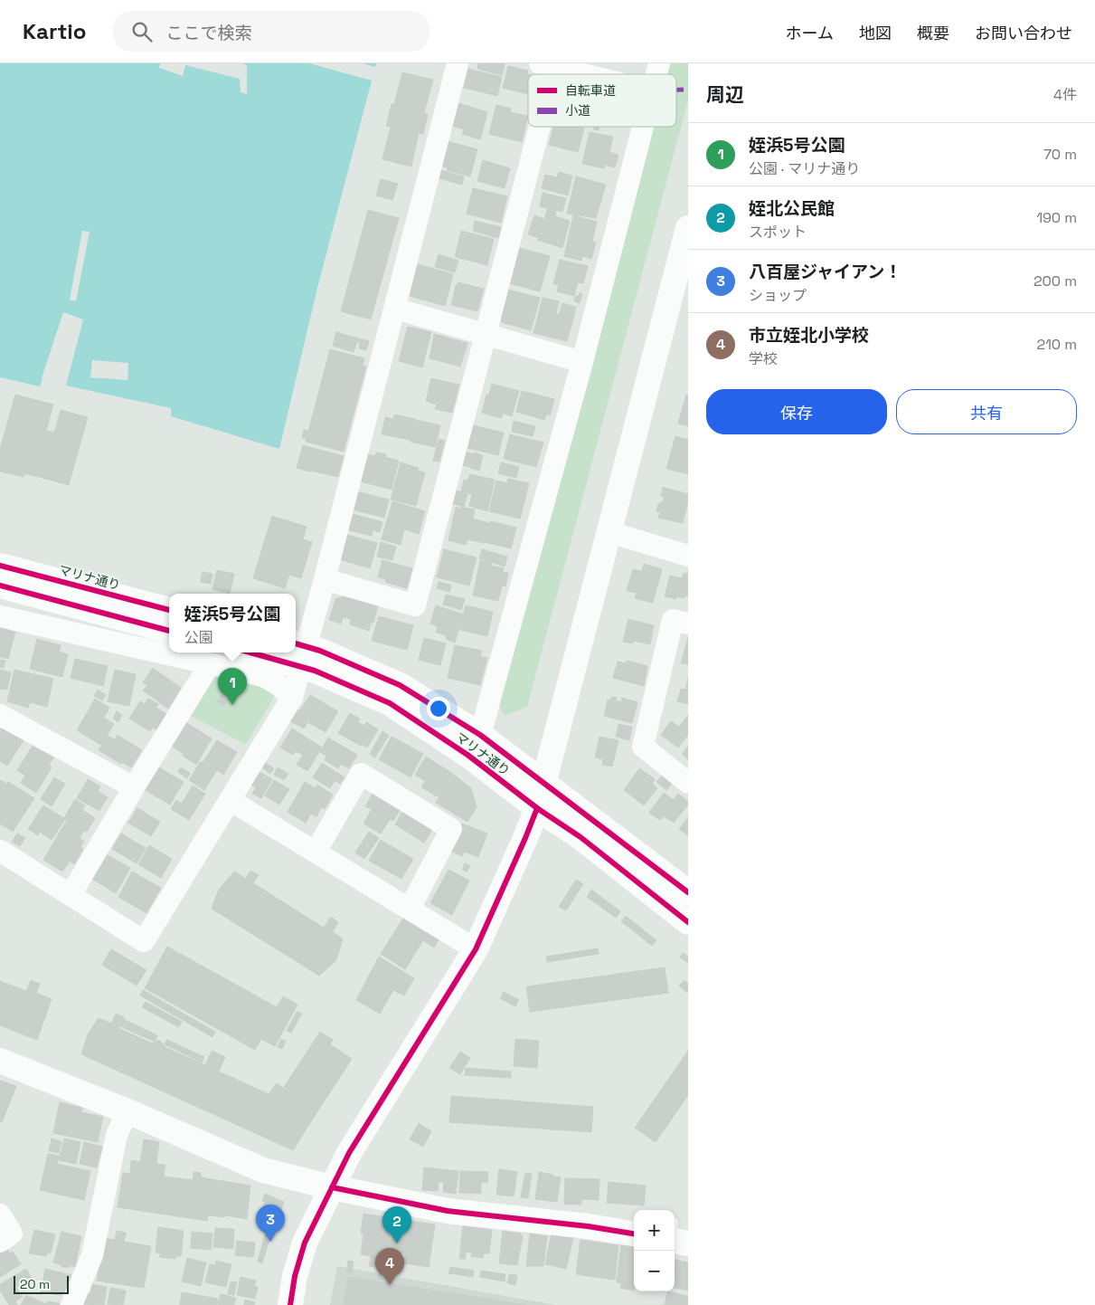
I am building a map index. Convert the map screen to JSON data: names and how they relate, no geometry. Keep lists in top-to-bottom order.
{
  "streets": {
    "street": ["マリナ通り"]
  },
  "legend": ["自転車道", "小道"],
  "scale_bar": "20 m",
  "page": {
    "header": "Kartio",
    "search": "ここで検索",
    "nav": [
      "ホーム",
      "地図",
      "概要",
      "お問い合わせ"
    ],
    "heading": ["周辺", "4件"],
    "list": [
      {
        "mark": "1",
        "name": "姪浜5号公園",
        "note": "公園 · マリナ通り",
        "value": "70 m"
      },
      {
        "mark": "2",
        "name": "姪北公民館",
        "note": "スポット",
        "value": "190 m"
      },
      {
        "mark": "3",
        "name": "八百屋ジャイアン！",
        "note": "ショップ",
        "value": "200 m"
      },
      {
        "mark": "4",
        "name": "市立姪北小学校",
        "note": "学校",
        "value": "210 m"
      }
    ],
    "buttons": ["保存", "共有"],
    "popup": ["姪浜5号公園", "公園"],
    "pins": [
      "1",
      "3",
      "2",
      "4"
    ],
    "map_buttons": ["+", "−"],
    "scale": "20 m"
  }
}
